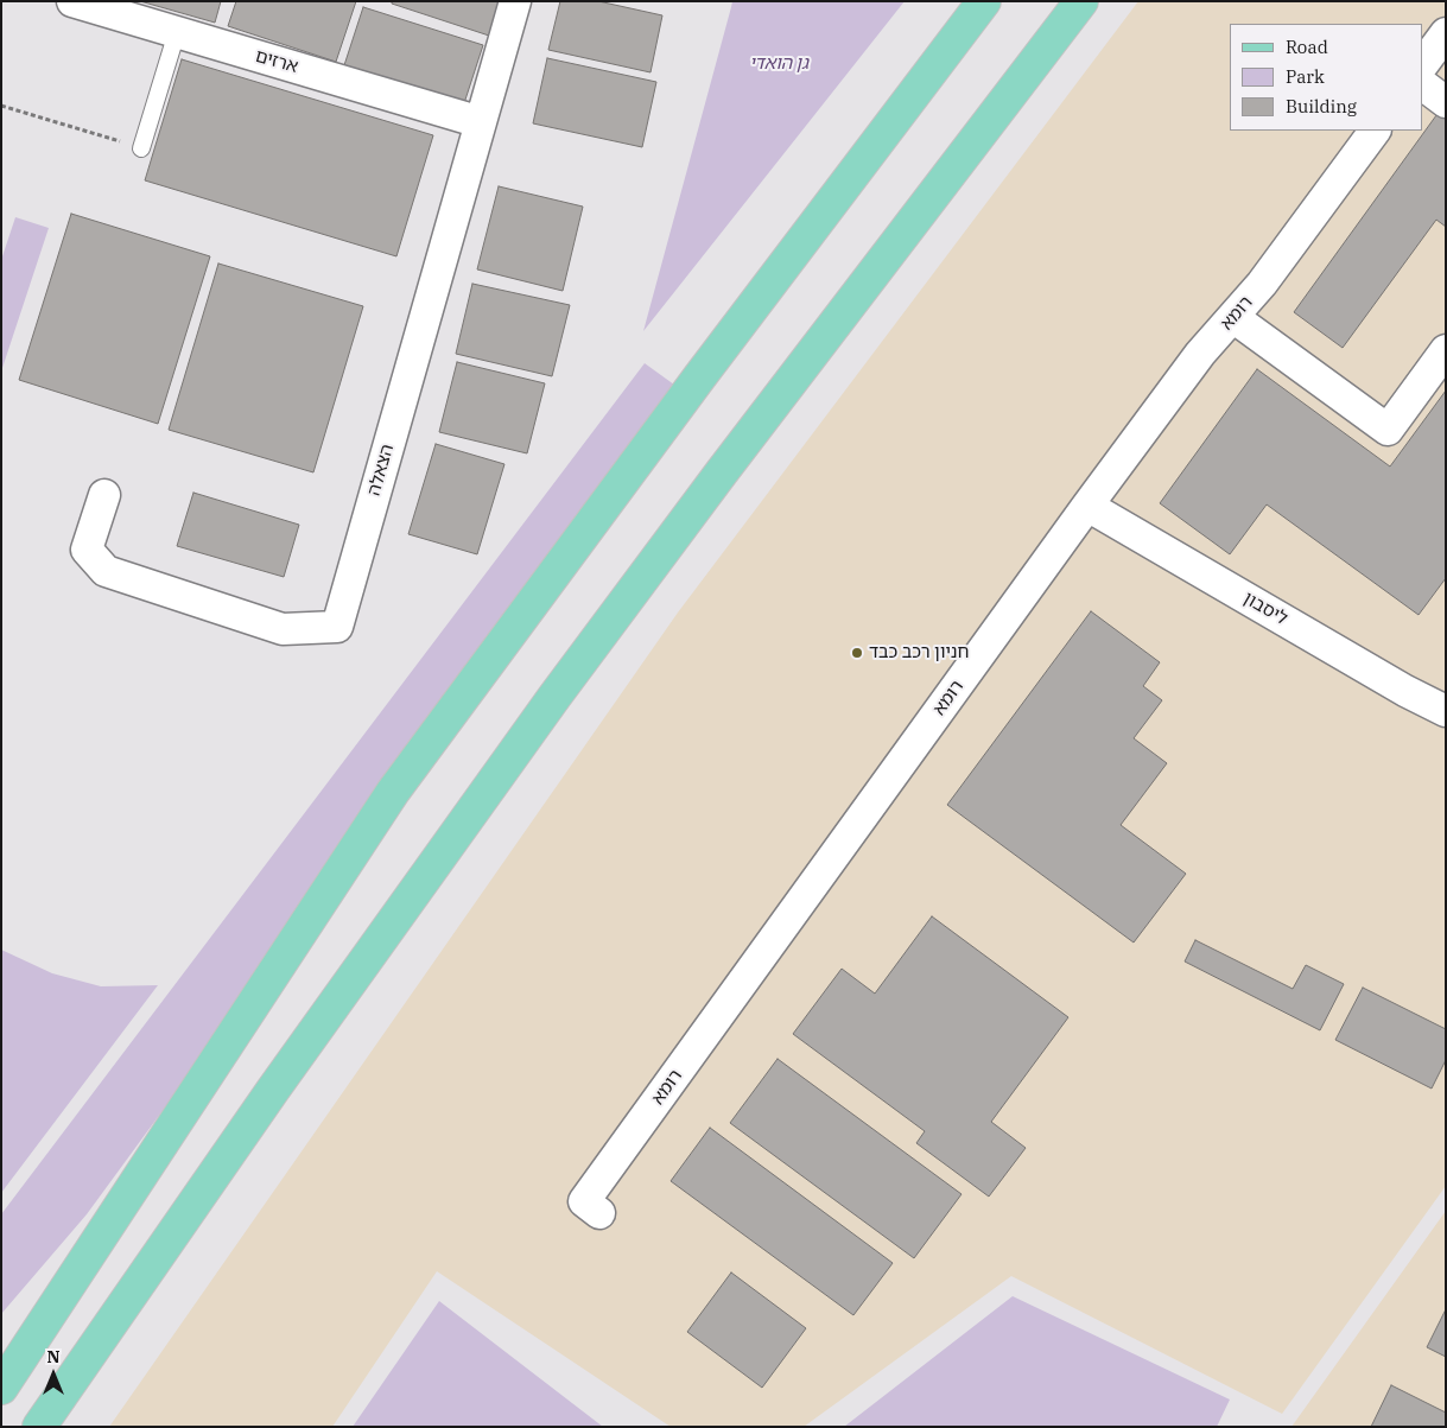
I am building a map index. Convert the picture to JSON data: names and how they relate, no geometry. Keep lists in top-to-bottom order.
{
  "streets": {
    "street": [
      "ארזים",
      "רומא",
      "הצאלה",
      "ליסבון"
    ]
  },
  "crossings": [
    ["ארזים", "הצאלה"],
    ["רומא", "ליסבון"]
  ],
  "parks": ["גן הואדי"],
  "places": ["חניון רכב כבד"],
  "legend": ["Road", "Park", "Building"],
  "north": "top"
}
